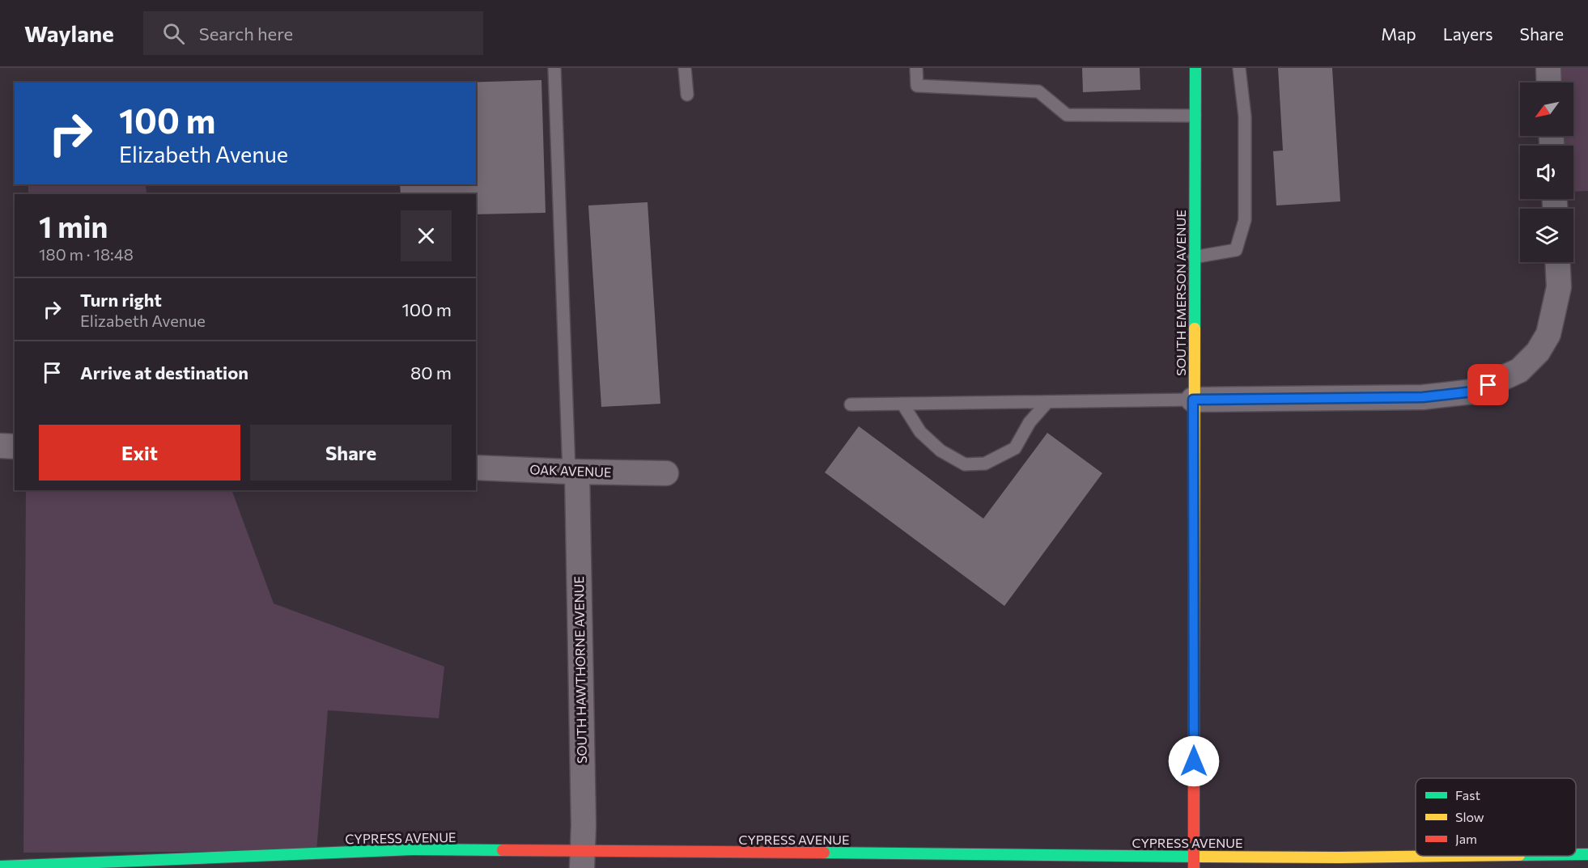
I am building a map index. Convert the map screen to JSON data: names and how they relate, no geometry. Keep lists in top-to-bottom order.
{
  "streets": {
    "street": [
      "SOUTH EMERSON AVENUE",
      "OAK AVENUE",
      "SOUTH HAWTHORNE AVENUE",
      "CYPRESS AVENUE"
    ]
  },
  "crossings": [
    ["SOUTH EMERSON AVENUE", "CYPRESS AVENUE"],
    ["OAK AVENUE", "SOUTH HAWTHORNE AVENUE"],
    ["SOUTH HAWTHORNE AVENUE", "CYPRESS AVENUE"]
  ],
  "legend": ["Fast", "Slow", "Jam"],
  "north": "bottom left",
  "page": {
    "header": "Waylane",
    "search": "Search here",
    "nav": ["Map", "Layers", "Share"],
    "turn": ["100 m", "Elizabeth Avenue"],
    "heading": ["1 min", "180 m · 18:48"],
    "list": [
      {
        "name": "Turn right",
        "note": "Elizabeth Avenue",
        "value": "100 m"
      },
      {
        "name": "Arrive at destination",
        "value": "80 m"
      }
    ],
    "buttons": ["Exit", "Share"]
  }
}
